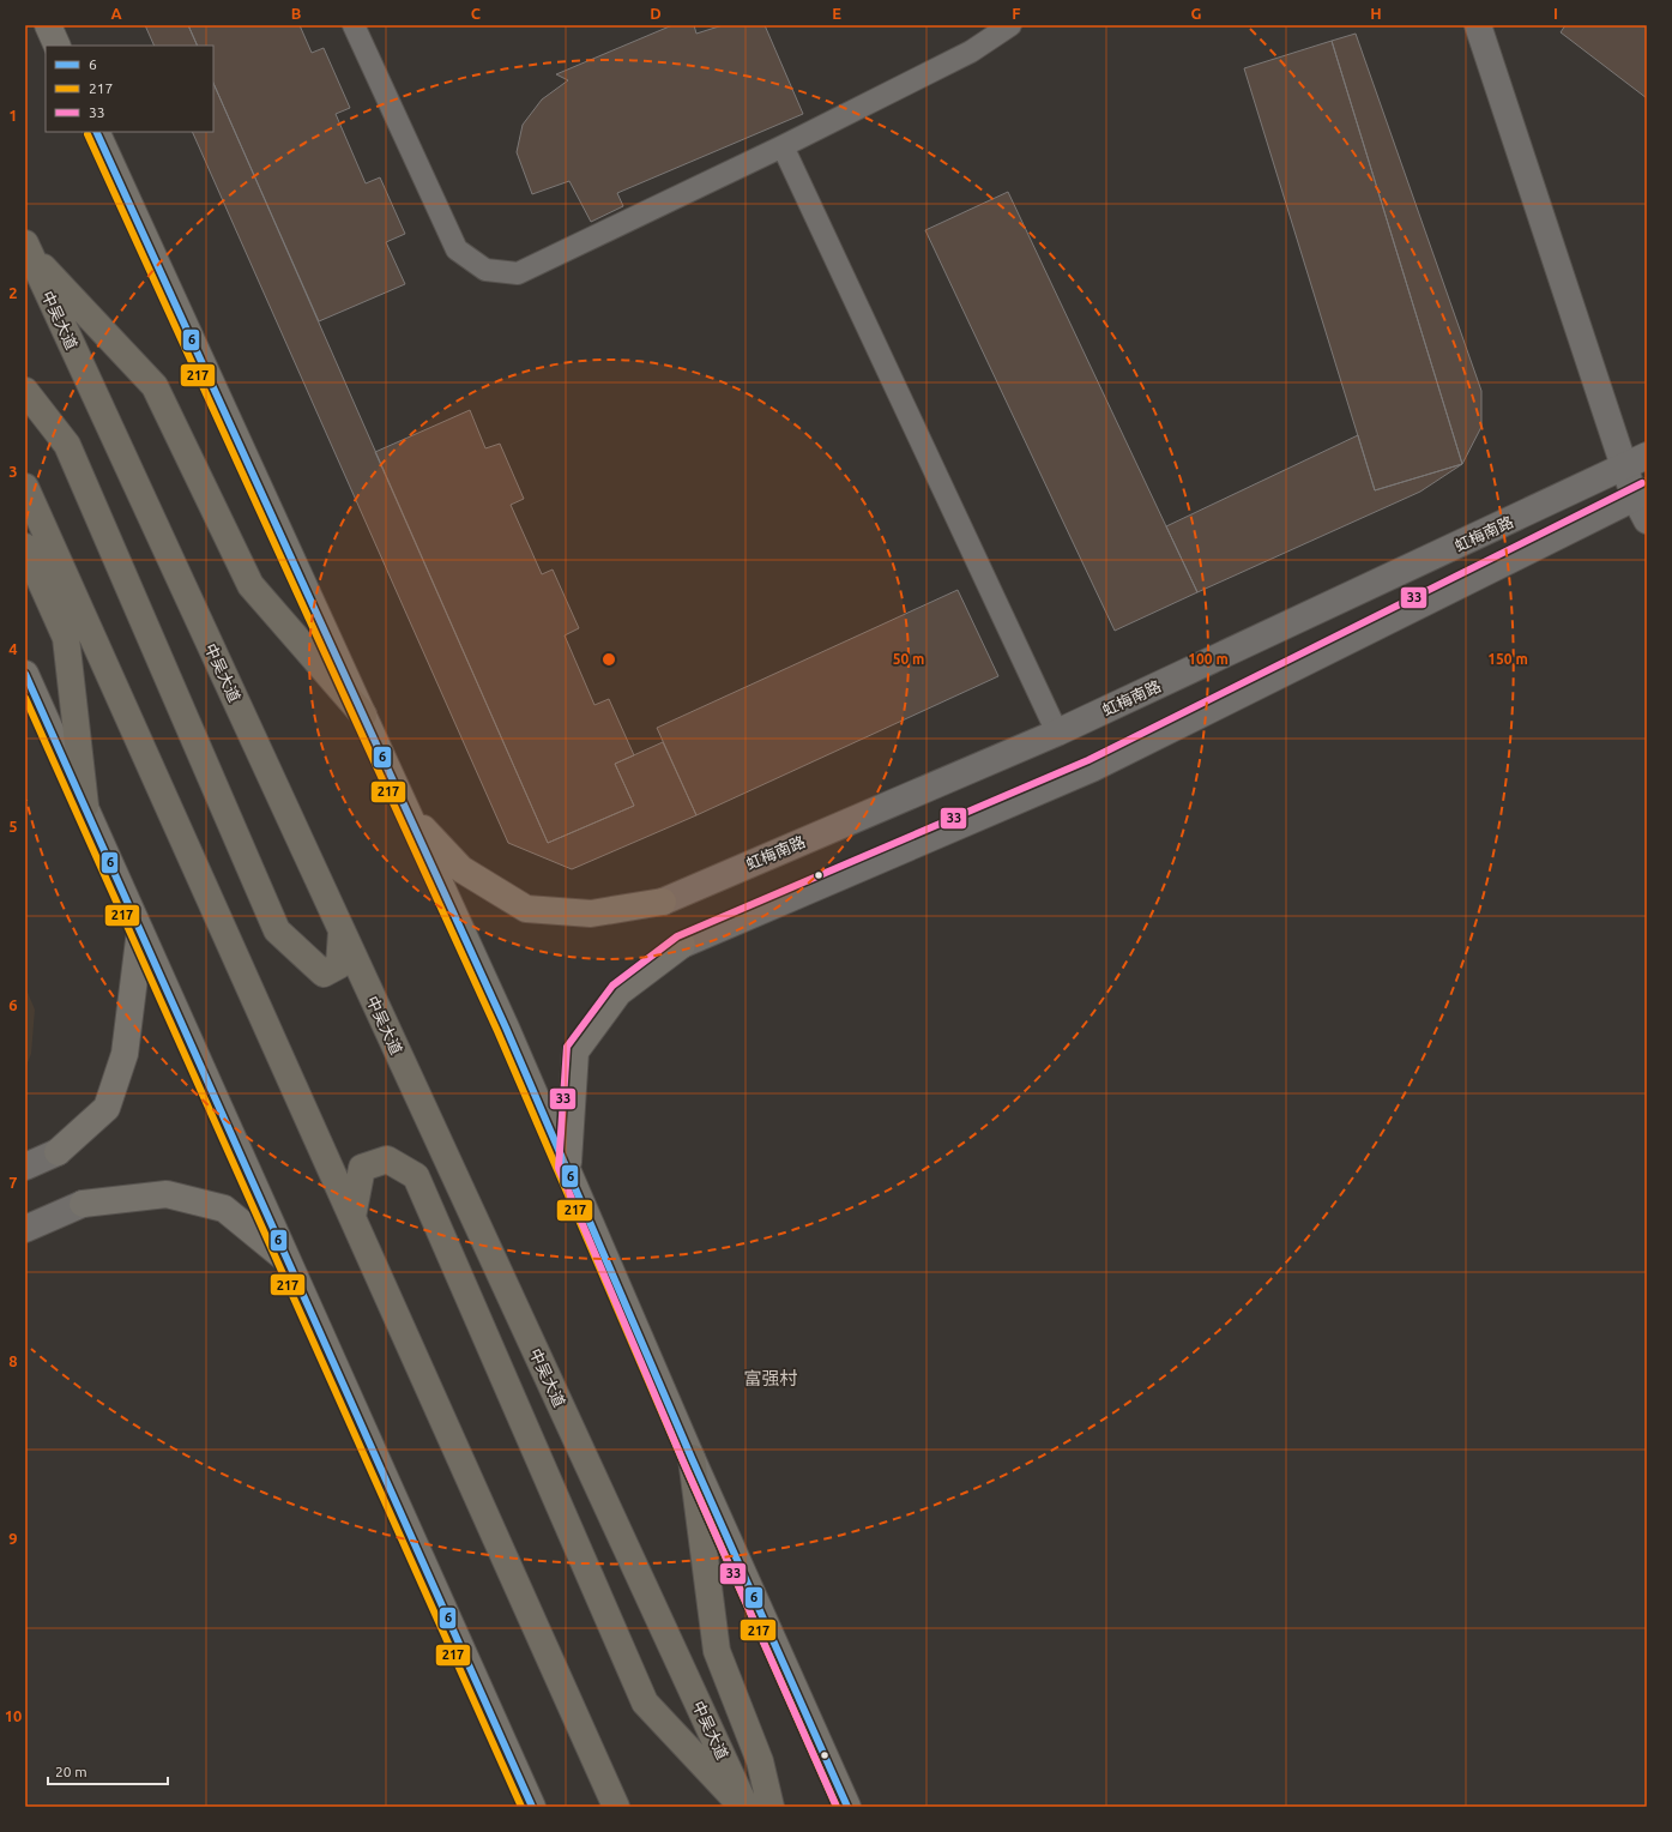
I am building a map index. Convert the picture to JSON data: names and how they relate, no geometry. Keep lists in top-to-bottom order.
{
  "streets": {
    "main road": ["中吴大道"],
    "street": ["虹梅南路"]
  },
  "districts": ["富强村"],
  "lines": ["transit line 6", "transit line 217", "transit line 33"],
  "legend": ["6", "217", "33"],
  "scale_bar": "20 m",
  "grid": {
    "columns": [
      "A",
      "B",
      "C",
      "D",
      "E",
      "F",
      "G",
      "H",
      "I"
    ],
    "rows": [
      "1",
      "2",
      "3",
      "4",
      "5",
      "6",
      "7",
      "8",
      "9",
      "10"
    ]
  },
  "rings": ["50 m", "100 m", "150 m"]
}
